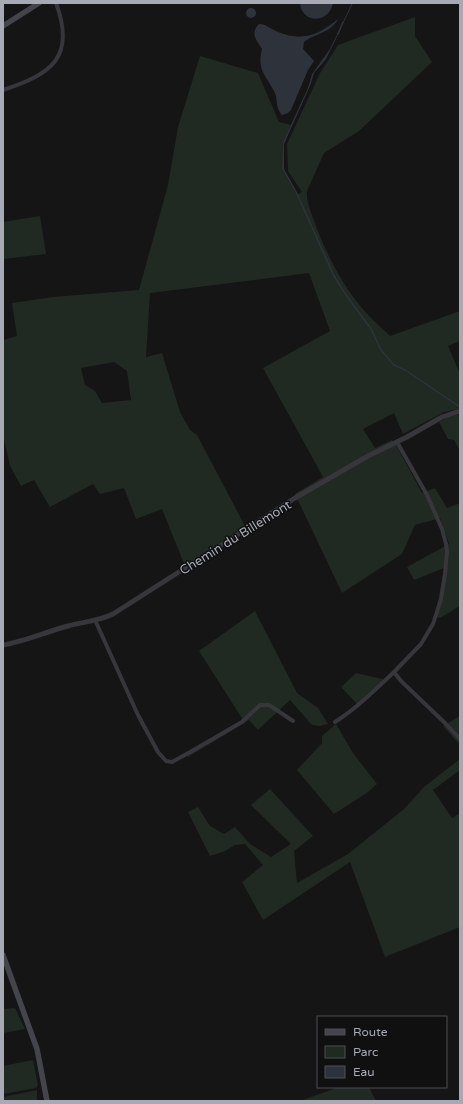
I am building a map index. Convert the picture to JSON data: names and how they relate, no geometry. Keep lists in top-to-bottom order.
{
  "streets": {
    "street": ["Chemin du Billemont"]
  },
  "legend": ["Route", "Parc", "Eau"]
}
